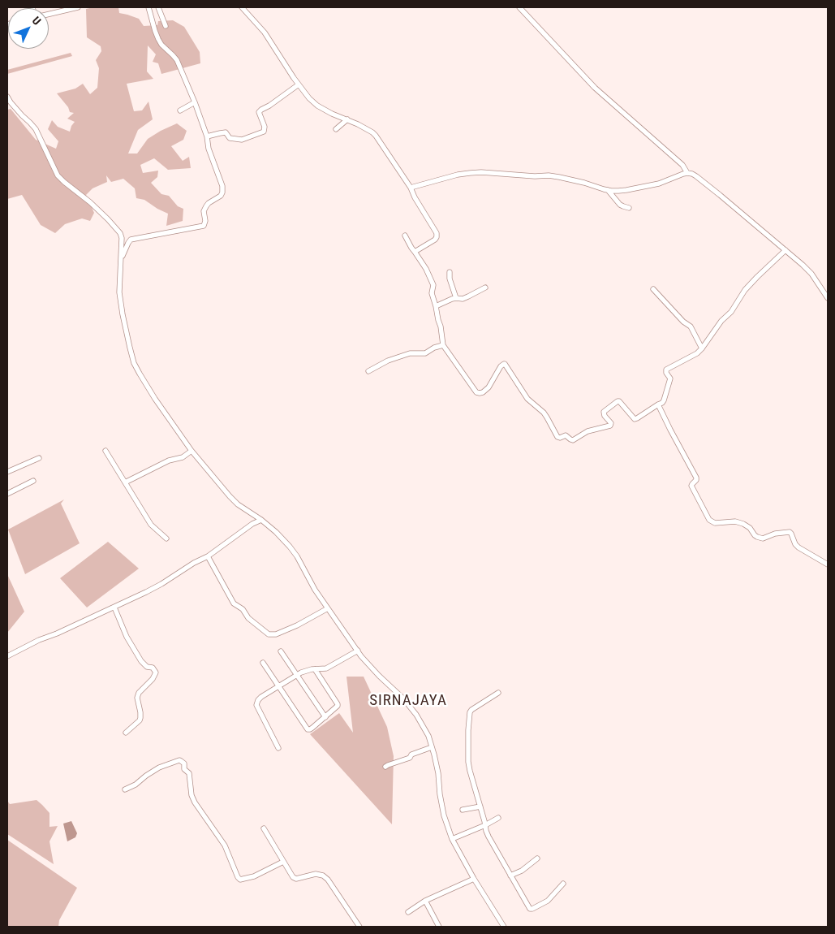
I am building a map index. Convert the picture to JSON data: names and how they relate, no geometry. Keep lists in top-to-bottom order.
{
  "districts": ["SIRNAJAYA"],
  "north": "top right"
}
